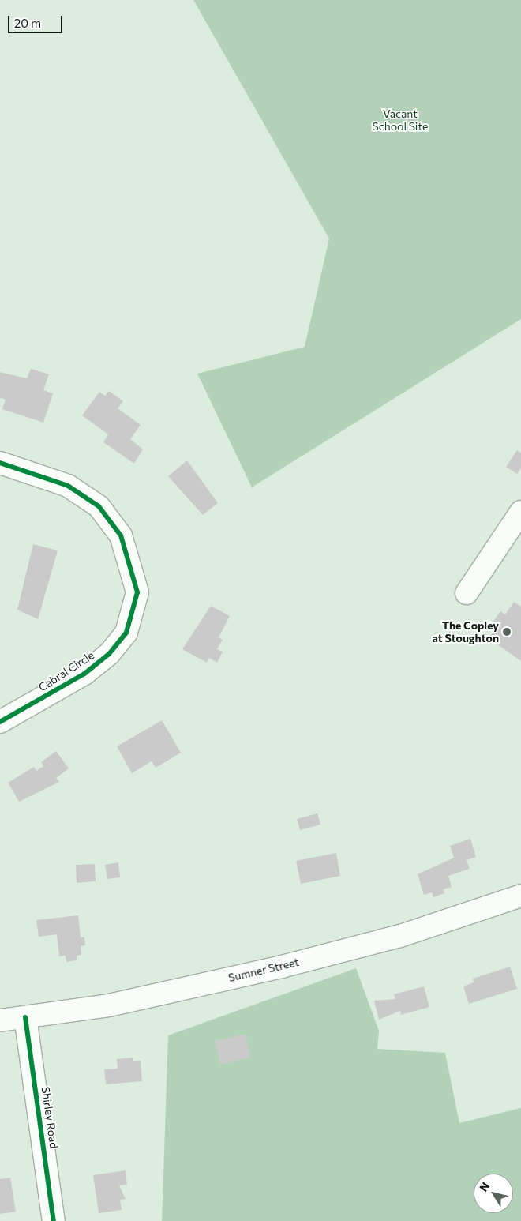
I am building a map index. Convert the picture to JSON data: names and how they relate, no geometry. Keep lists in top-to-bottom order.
{
  "streets": {
    "street": ["Cabral Circle", "Sumner Street", "Shirley Road"]
  },
  "crossings": [
    ["Sumner Street", "Shirley Road"]
  ],
  "parks": ["Vacant School Site"],
  "places": ["The Copley at Stoughton"],
  "scale_bar": "20 m",
  "north": "top left"
}
